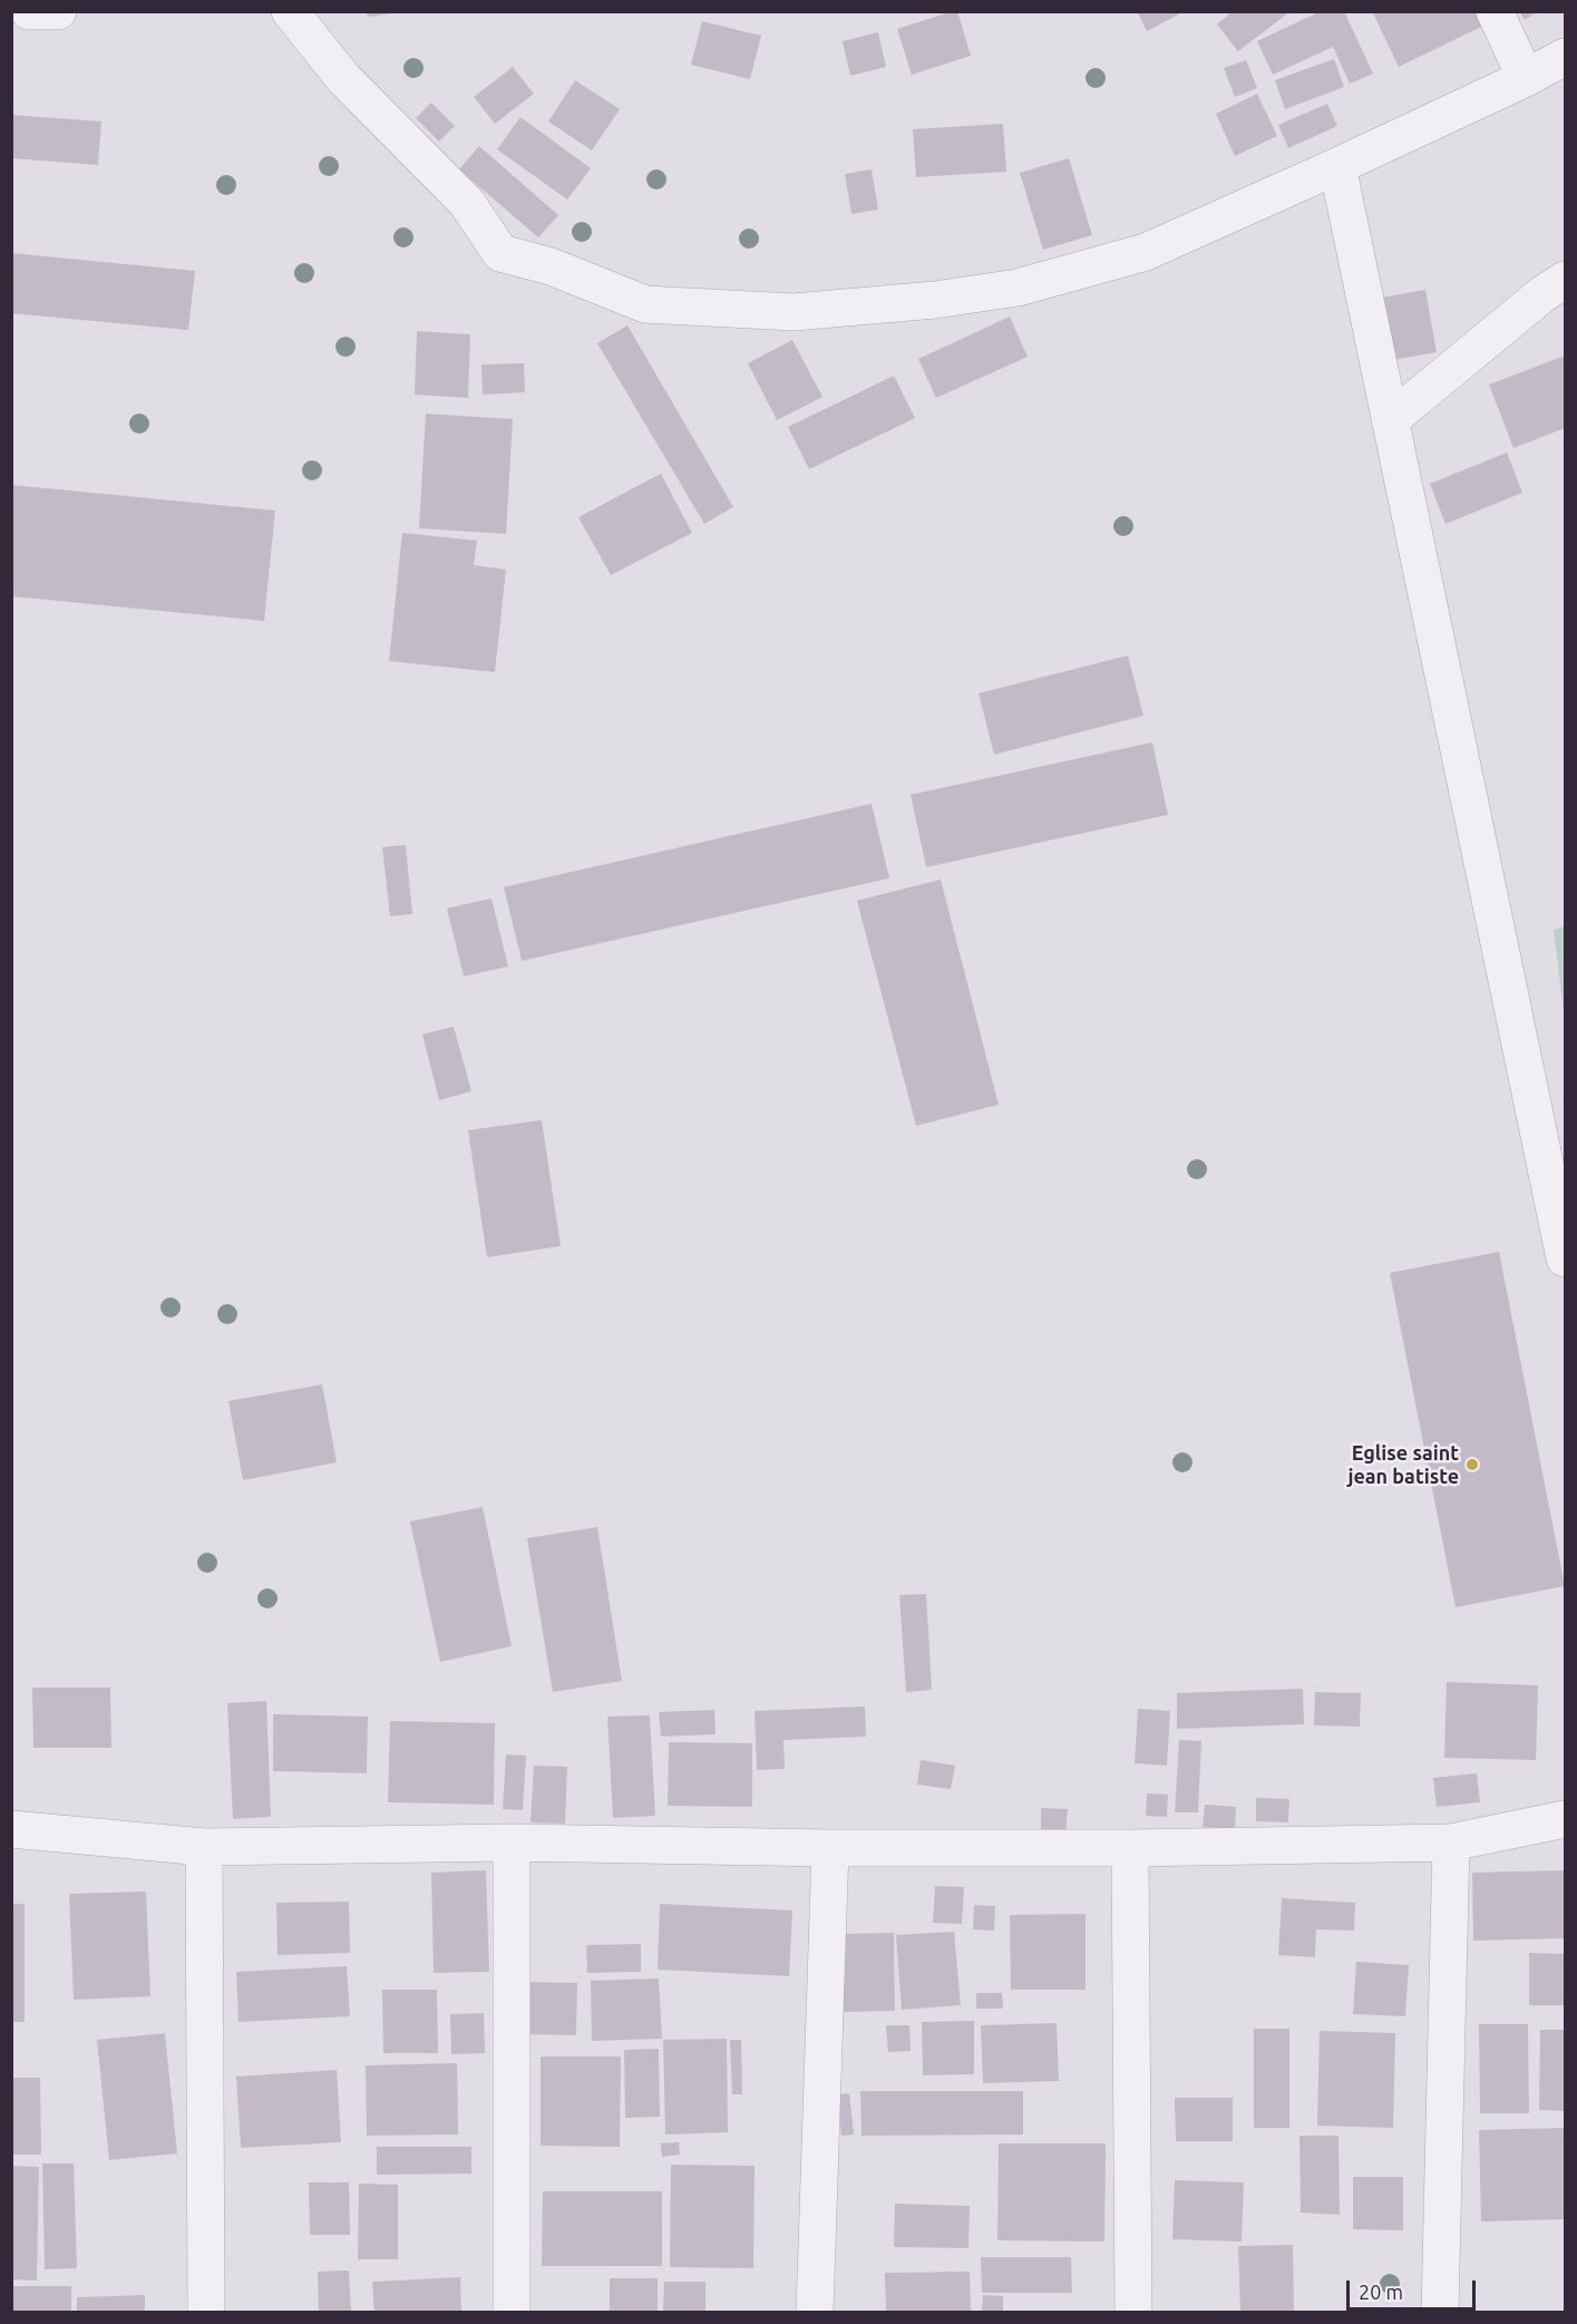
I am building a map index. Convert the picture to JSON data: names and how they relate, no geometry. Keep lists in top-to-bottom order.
{
  "places": ["Eglise saint jean batiste"],
  "scale_bar": "20 m"
}
